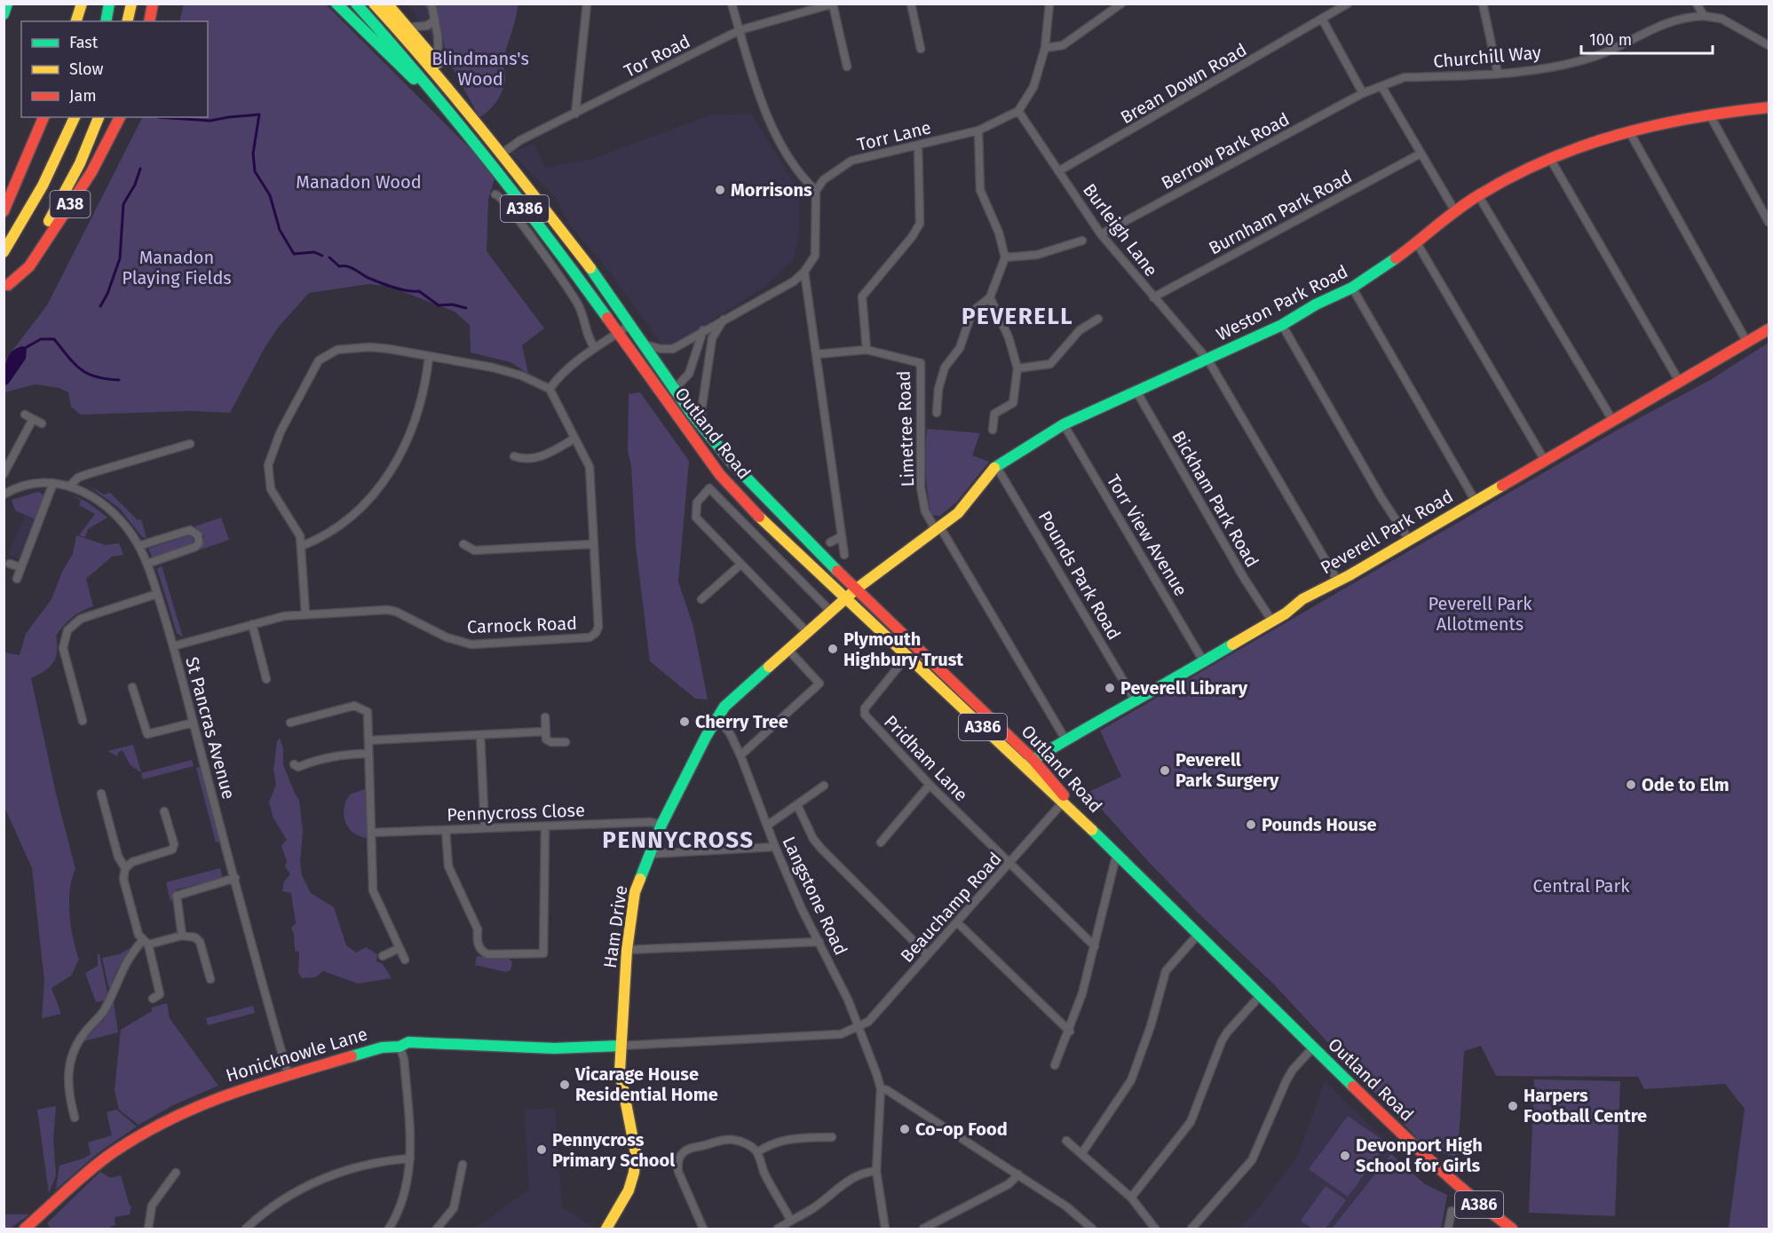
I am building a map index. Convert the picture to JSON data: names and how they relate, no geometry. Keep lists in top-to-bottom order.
{
  "streets": {
    "main road": [
      "A38",
      "A386",
      "Weston Park Road",
      "Outland Road",
      "Peverell Park Road",
      "Ham Drive",
      "Honicknowle Lane"
    ],
    "street": [
      "Tor Road",
      "Churchill Way",
      "Brean Down Road",
      "Torr Lane",
      "Berrow Park Road",
      "Burnham Park Road",
      "Burleigh Lane",
      "Limetree Road",
      "Bickham Park Road",
      "Torr View Avenue",
      "Pounds Park Road",
      "Carnock Road",
      "St Pancras Avenue",
      "Pridham Lane",
      "Pennycross Close",
      "Langstone Road",
      "Beauchamp Road"
    ]
  },
  "crossings": [
    ["Tor Road", "Outland Road"],
    ["Churchill Way", "Berrow Park Road"],
    ["Brean Down Road", "Burleigh Lane"],
    ["Torr Lane", "Burleigh Lane"],
    ["Berrow Park Road", "Burleigh Lane"],
    ["Burnham Park Road", "Burleigh Lane"],
    ["Burleigh Lane", "Weston Park Road"],
    ["Burleigh Lane", "Peverell Park Road"],
    ["Weston Park Road", "Limetree Road"],
    ["Weston Park Road", "Outland Road"],
    ["Weston Park Road", "Bickham Park Road"],
    ["Weston Park Road", "Torr View Avenue"],
    ["Weston Park Road", "Pounds Park Road"],
    ["Weston Park Road", "Ham Drive"],
    ["Outland Road", "Peverell Park Road"],
    ["Outland Road", "Beauchamp Road"],
    ["Outland Road", "Ham Drive"],
    ["Bickham Park Road", "Peverell Park Road"],
    ["Peverell Park Road", "Torr View Avenue"],
    ["Peverell Park Road", "Pounds Park Road"],
    ["Carnock Road", "St Pancras Avenue"],
    ["St Pancras Avenue", "Honicknowle Lane"],
    ["Pridham Lane", "Beauchamp Road"],
    ["Pennycross Close", "Ham Drive"],
    ["Langstone Road", "Beauchamp Road"],
    ["Langstone Road", "Ham Drive"],
    ["Ham Drive", "Honicknowle Lane"]
  ],
  "districts": ["PEVERELL", "PENNYCROSS"],
  "parks": [
    "Blindmans's Wood",
    "Manadon Wood",
    "Manadon Playing Fields",
    "Peverell Park Allotments",
    "Central Park"
  ],
  "places": [
    "Morrisons",
    "Plymouth Highbury Trust",
    "Peverell Library",
    "Cherry Tree",
    "Peverell Park Surgery",
    "Ode to Elm",
    "Pounds House",
    "Vicarage House Residential Home",
    "Harpers Football Centre",
    "Co-op Food",
    "Pennycross Primary School",
    "Devonport High School for Girls"
  ],
  "legend": ["Fast", "Slow", "Jam"],
  "scale_bar": "100 m"
}
